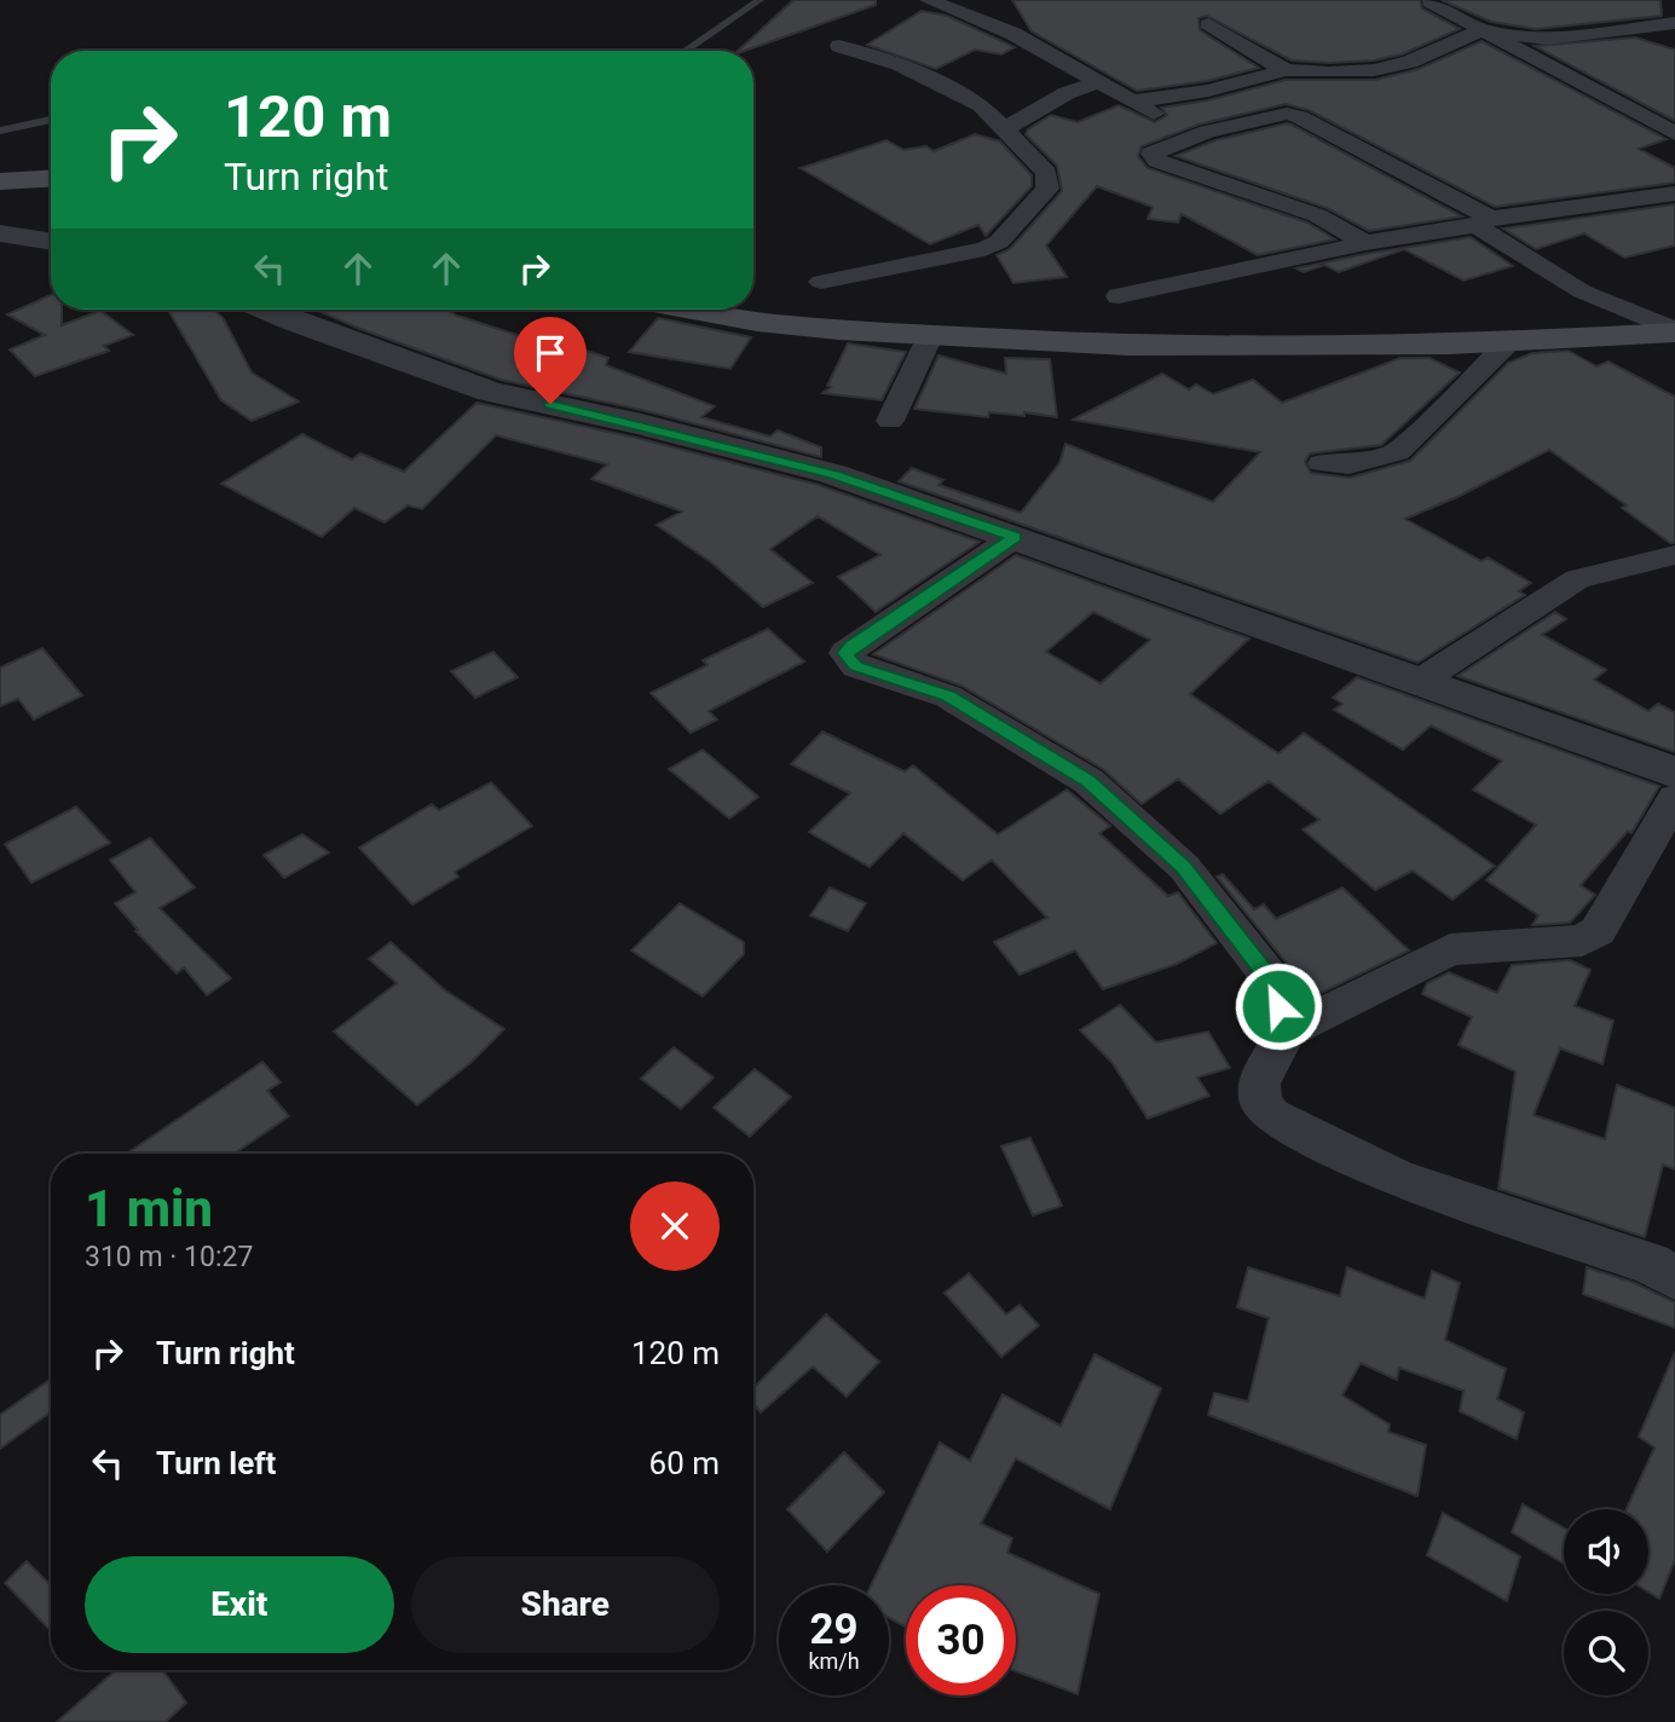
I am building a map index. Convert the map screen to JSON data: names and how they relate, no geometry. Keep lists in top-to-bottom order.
{
  "page": {
    "turn": ["120 m", "Turn right"],
    "heading": ["1 min", "310 m · 10:27"],
    "list": [
      {
        "name": "Turn right",
        "value": "120 m"
      },
      {
        "name": "Turn left",
        "value": "60 m"
      }
    ],
    "buttons": ["Exit", "Share"],
    "speed": "29 km/h",
    "limit": "30"
  }
}
